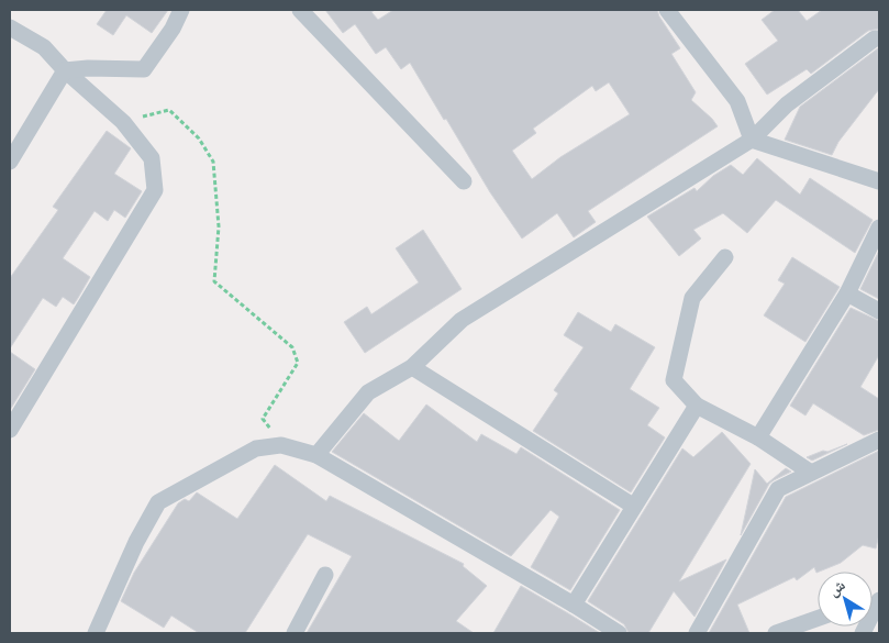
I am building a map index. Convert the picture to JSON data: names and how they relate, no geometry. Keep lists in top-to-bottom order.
{
  "north": "top left"
}
